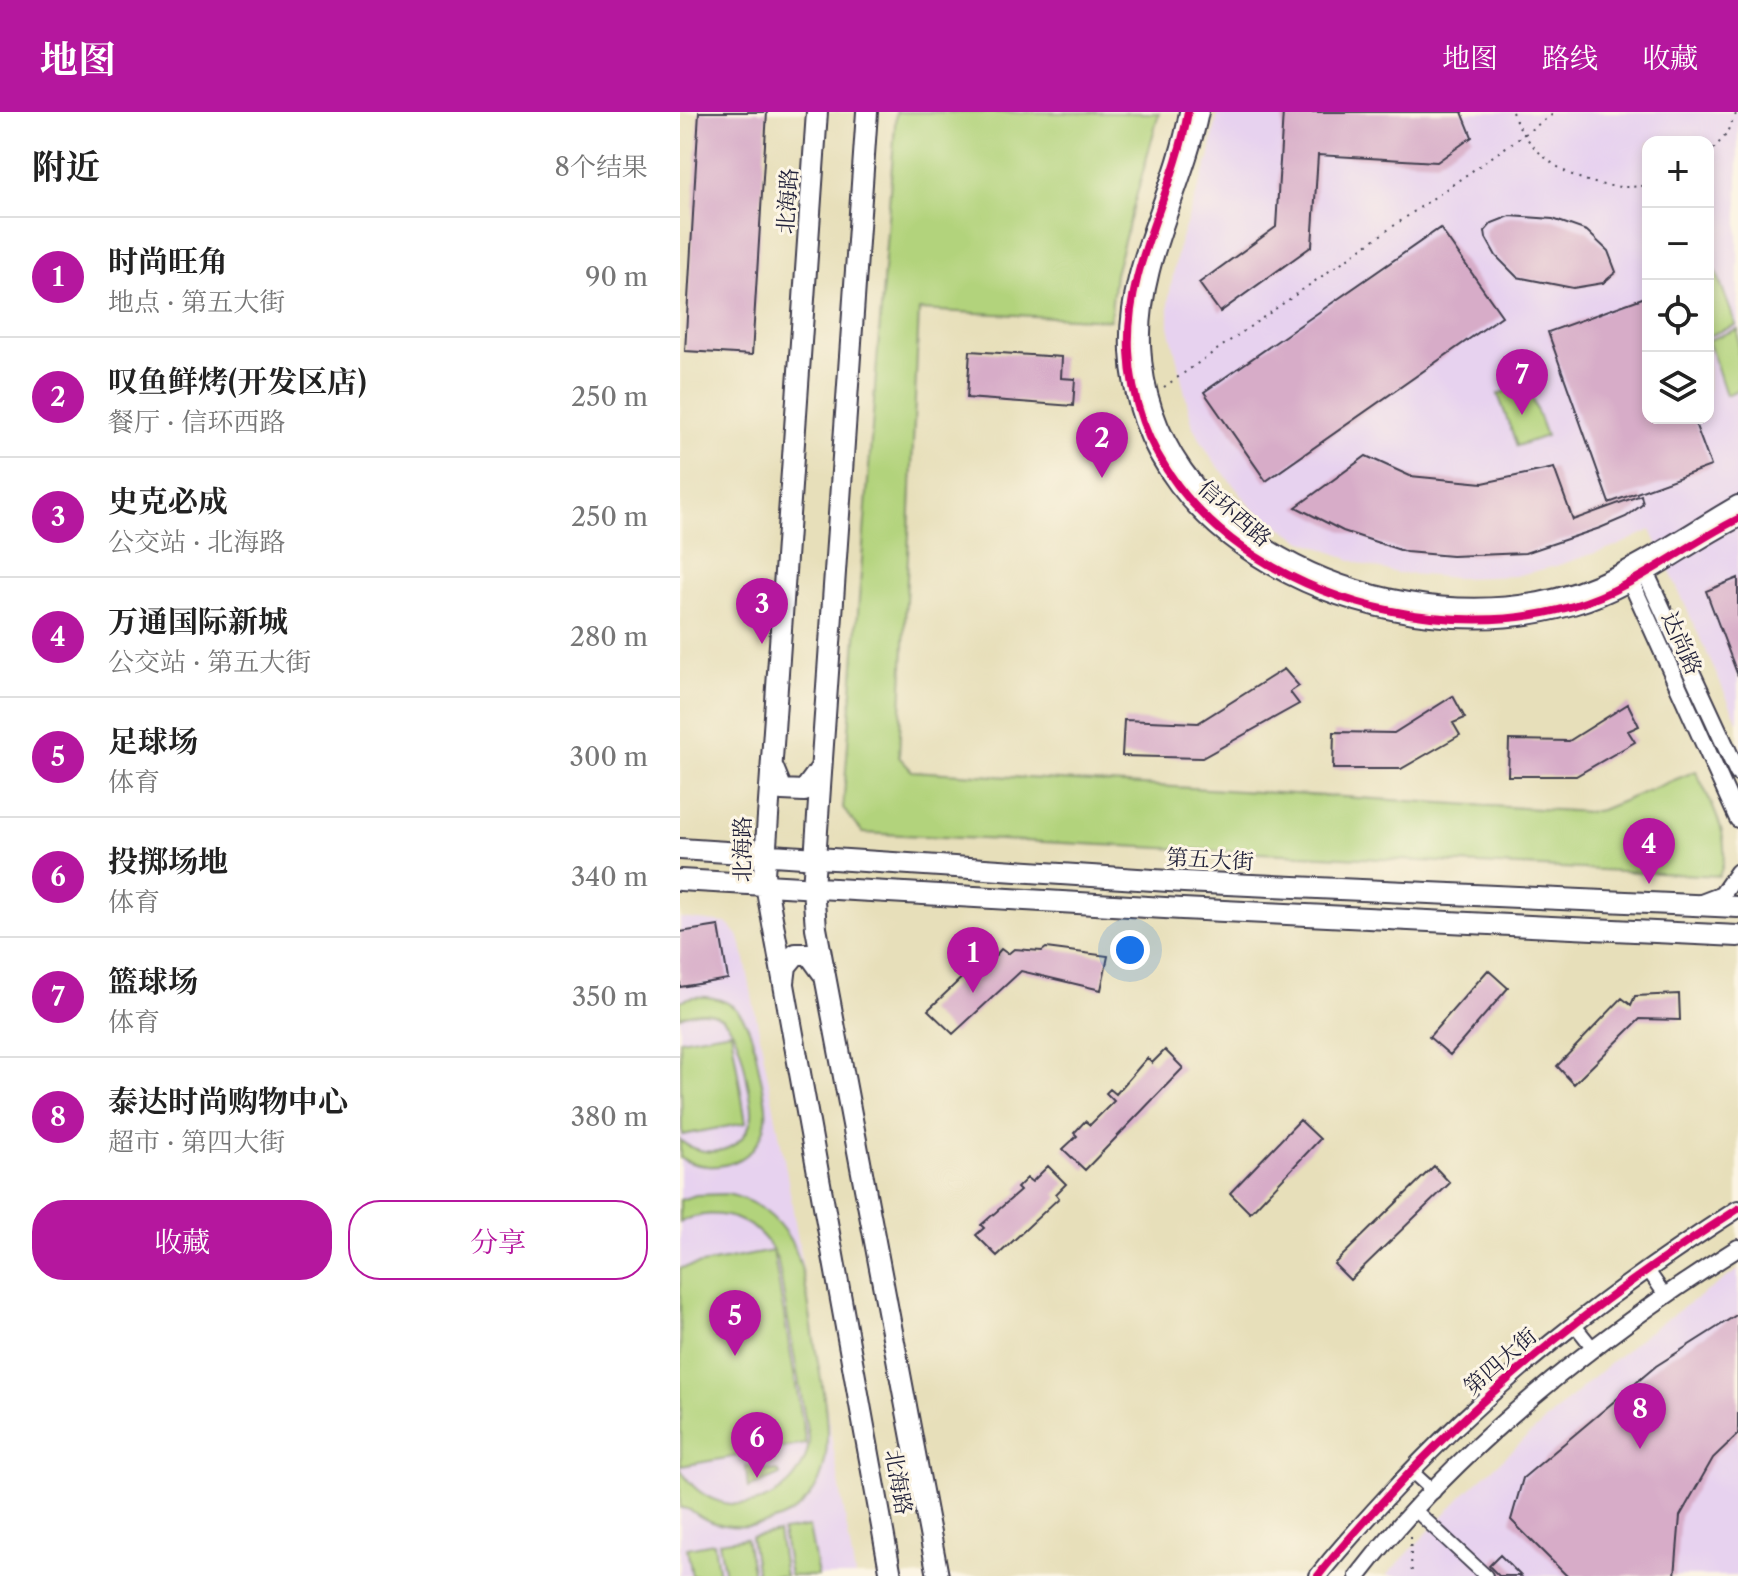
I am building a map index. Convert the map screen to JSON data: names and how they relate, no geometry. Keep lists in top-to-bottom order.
{
  "streets": {
    "main road": ["北海路", "第五大街"],
    "street": ["信环西路", "达尚路", "第四大街"]
  },
  "crossings": [
    ["北海路", "第五大街"],
    ["信环西路", "达尚路"]
  ],
  "page": {
    "header": "地图",
    "nav": ["地图", "路线", "收藏"],
    "heading": ["附近", "8个结果"],
    "map_buttons": ["+", "−"],
    "list": [
      {
        "mark": "1",
        "name": "时尚旺角",
        "note": "地点 · 第五大街",
        "value": "90 m"
      },
      {
        "mark": "2",
        "name": "叹鱼鲜烤(开发区店)",
        "note": "餐厅 · 信环西路",
        "value": "250 m"
      },
      {
        "mark": "3",
        "name": "史克必成",
        "note": "公交站 · 北海路",
        "value": "250 m"
      },
      {
        "mark": "4",
        "name": "万通国际新城",
        "note": "公交站 · 第五大街",
        "value": "280 m"
      },
      {
        "mark": "5",
        "name": "足球场",
        "note": "体育",
        "value": "300 m"
      },
      {
        "mark": "6",
        "name": "投掷场地",
        "note": "体育",
        "value": "340 m"
      },
      {
        "mark": "7",
        "name": "篮球场",
        "note": "体育",
        "value": "350 m"
      },
      {
        "mark": "8",
        "name": "泰达时尚购物中心",
        "note": "超市 · 第四大街",
        "value": "380 m"
      }
    ],
    "pins": [
      "7",
      "2",
      "3",
      "4",
      "1",
      "5",
      "8",
      "6"
    ],
    "buttons": ["收藏", "分享"]
  }
}
